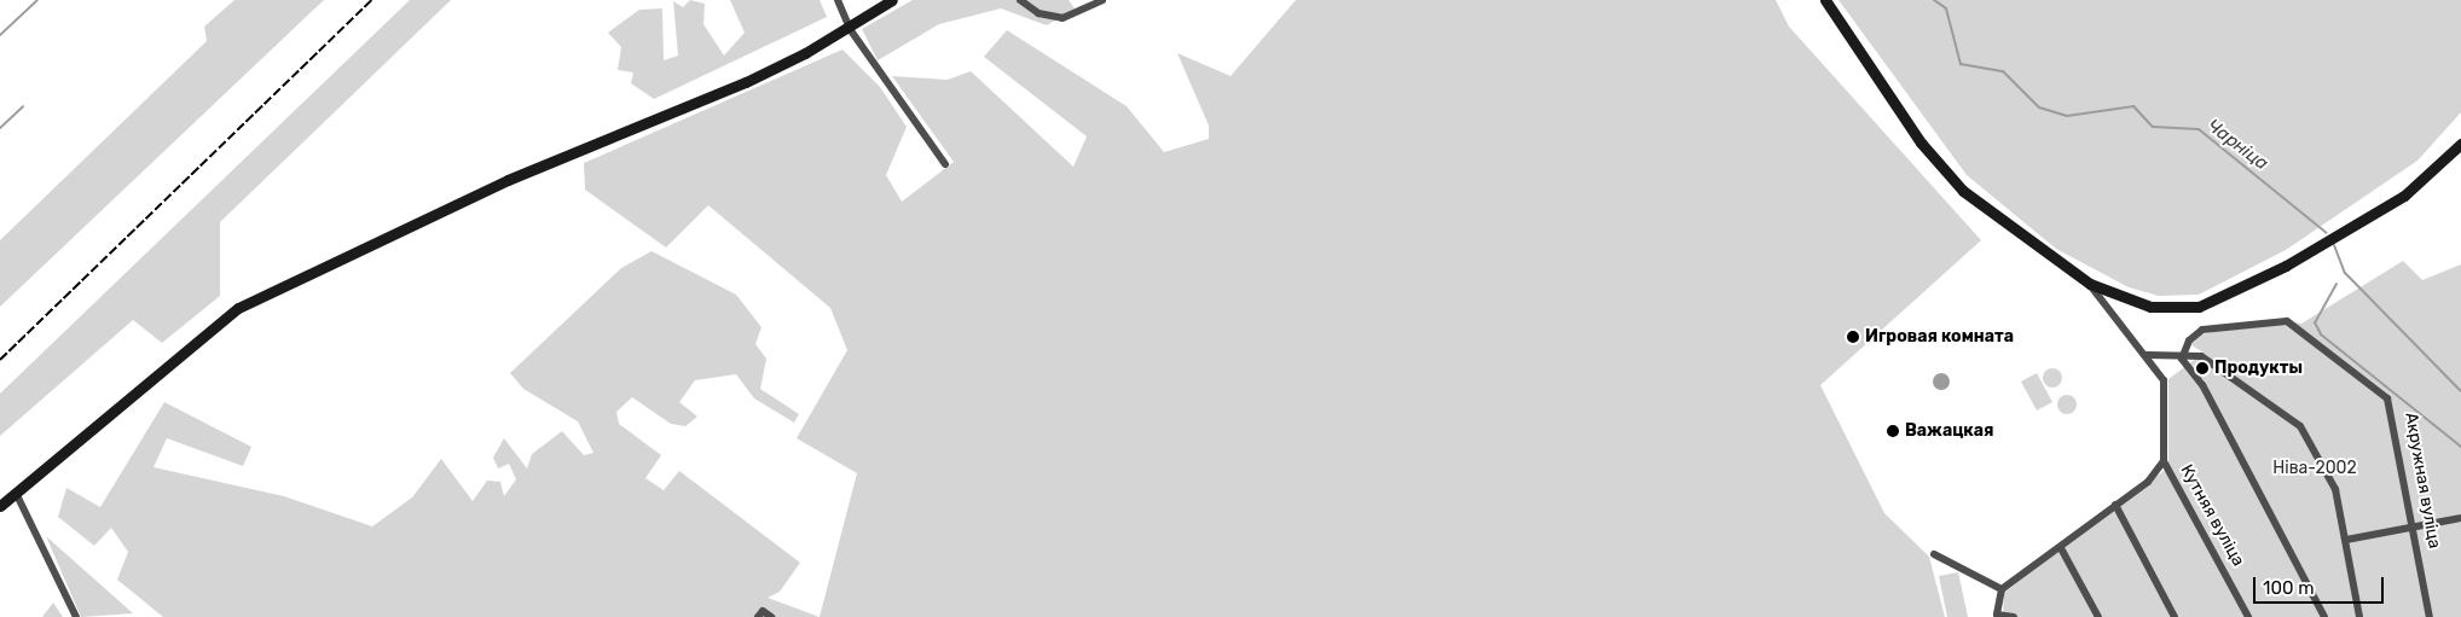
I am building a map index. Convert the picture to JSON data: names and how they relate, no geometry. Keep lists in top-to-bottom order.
{
  "streets": {
    "street": ["Акружная вуліца", "Кутняя вуліца"]
  },
  "water": ["Чарніца"],
  "parks": ["Ніва-2002"],
  "places": ["Игровая комната", "Продукты", "Важацкая"],
  "scale_bar": "100 m"
}
